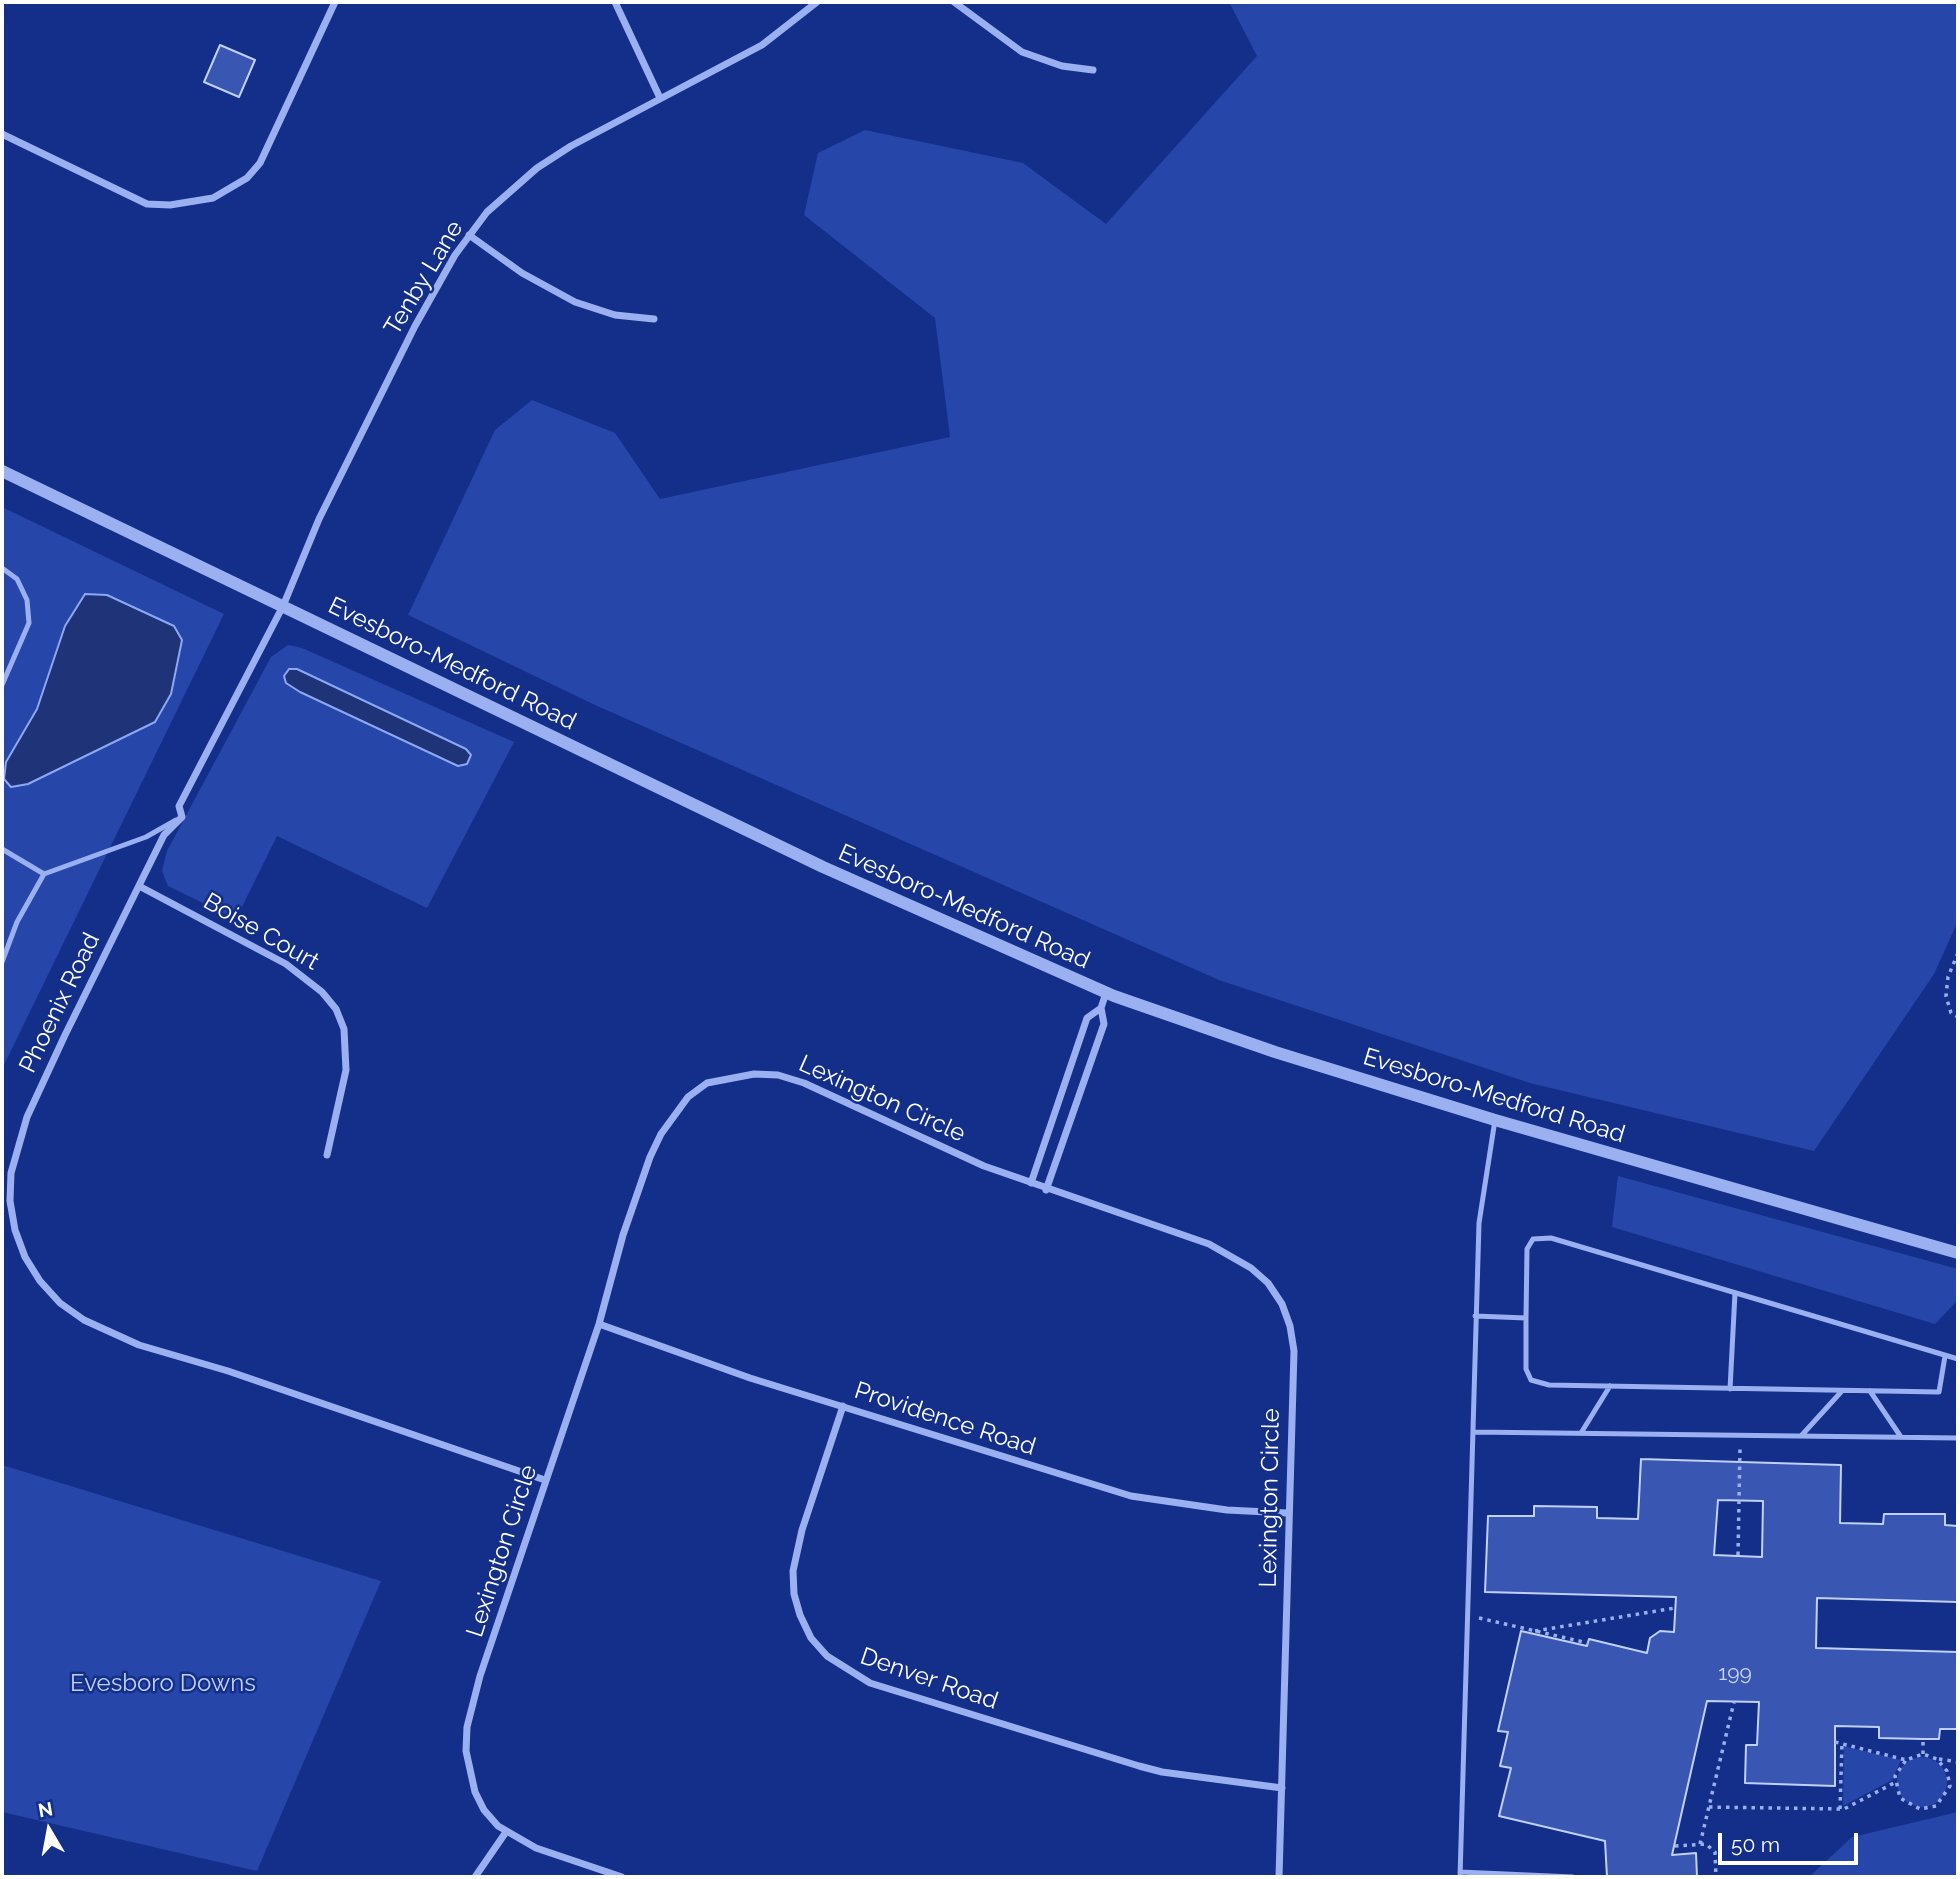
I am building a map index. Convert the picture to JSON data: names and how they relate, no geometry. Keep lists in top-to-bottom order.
{
  "streets": {
    "street": [
      "Tenby Lane",
      "Evesboro-Medford Road",
      "Boise Court",
      "Phoenix Road",
      "Lexington Circle",
      "Providence Road",
      "Denver Road"
    ]
  },
  "crossings": [
    ["Tenby Lane", "Evesboro-Medford Road"],
    ["Tenby Lane", "Phoenix Road"],
    ["Evesboro-Medford Road", "Phoenix Road"],
    ["Boise Court", "Phoenix Road"],
    ["Phoenix Road", "Lexington Circle"],
    ["Lexington Circle", "Providence Road"],
    ["Lexington Circle", "Denver Road"],
    ["Providence Road", "Denver Road"]
  ],
  "parks": ["Evesboro Downs"],
  "house_numbers": ["199"],
  "scale_bar": "50 m",
  "north": "top"
}
